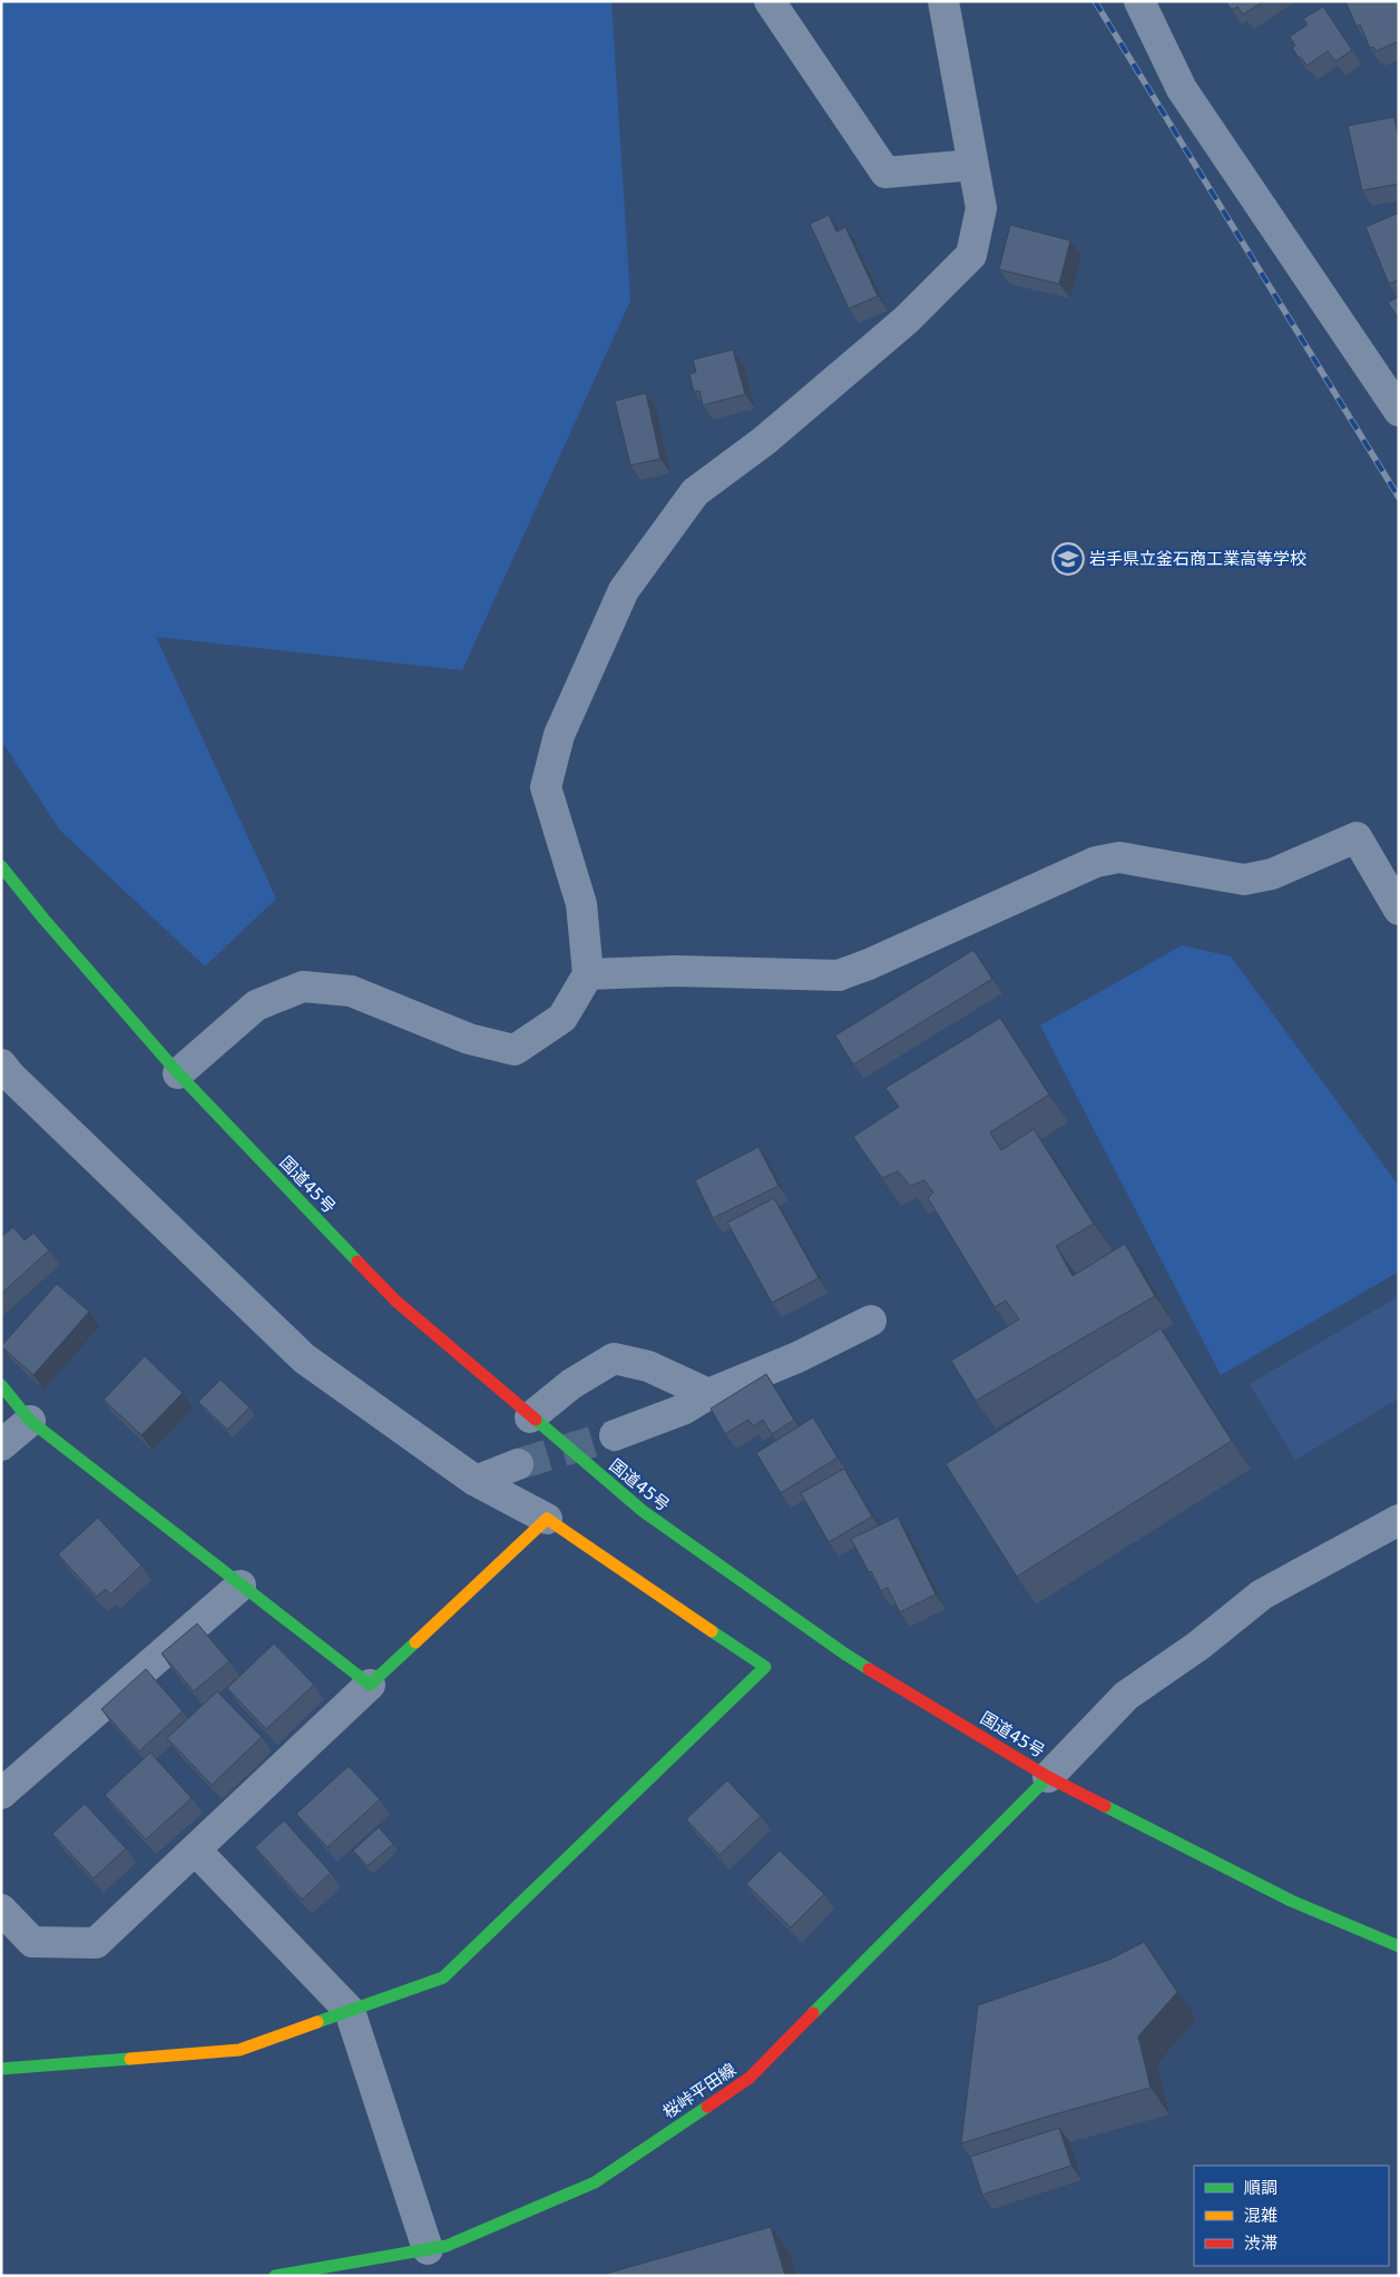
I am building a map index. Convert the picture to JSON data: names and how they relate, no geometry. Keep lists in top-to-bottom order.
{
  "streets": {
    "main road": ["国道45号", "桜峠平田線"]
  },
  "crossings": [
    ["国道45号", "桜峠平田線"]
  ],
  "places": {
    "school or university": ["岩手県立釜石商工業高等学校"]
  },
  "legend": ["順調", "混雑", "渋滞"]
}
